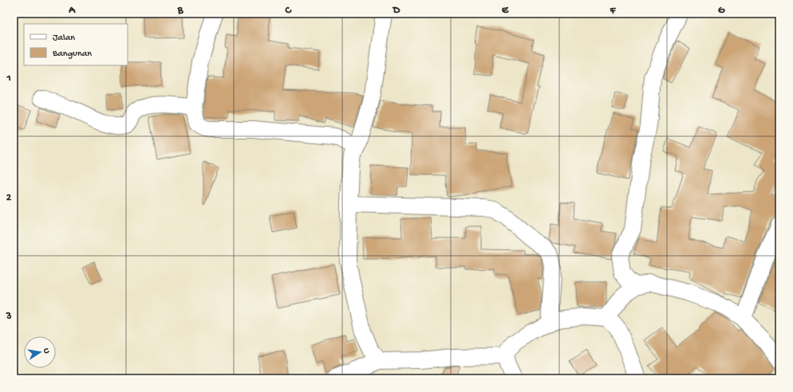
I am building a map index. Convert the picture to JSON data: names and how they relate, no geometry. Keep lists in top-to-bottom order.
{
  "legend": ["Jalan", "Bangunan"],
  "north": "right",
  "grid": {
    "columns": [
      "A",
      "B",
      "C",
      "D",
      "E",
      "F",
      "G"
    ],
    "rows": ["1", "2", "3"]
  }
}
